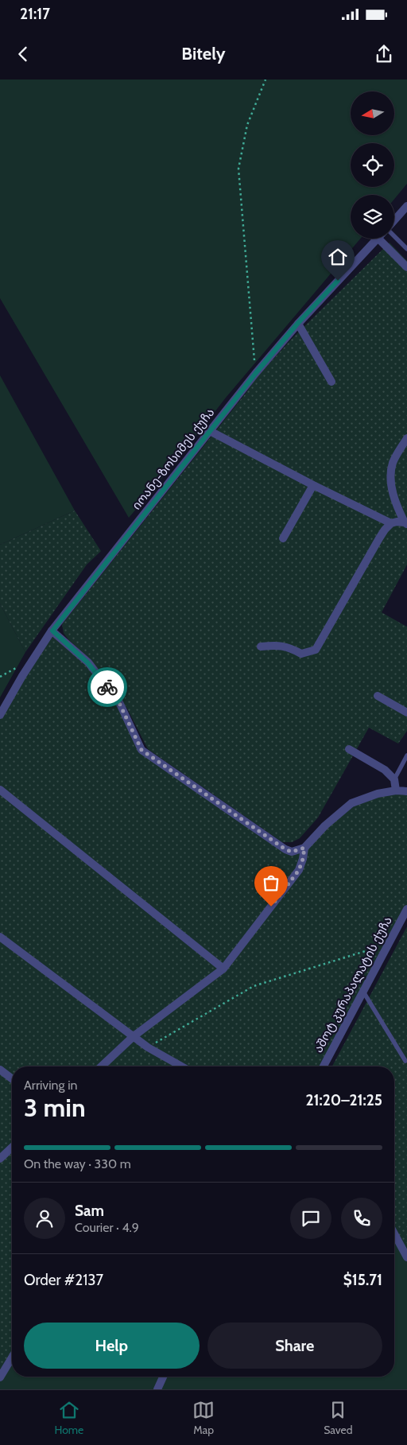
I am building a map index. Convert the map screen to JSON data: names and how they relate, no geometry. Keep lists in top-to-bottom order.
{
  "streets": {
    "street": ["იოანე-ზოსიმეს ქუჩა", "აშოტ კურაპალატის ქუჩა"]
  },
  "north": "left",
  "page": {
    "status": "21:17",
    "header": "Bitely",
    "heading": ["3 min", "Arriving in", "21:20–21:25"],
    "panel": [
      "Sam",
      "Courier · 4.9",
      "Order #2137",
      "$15.71"
    ],
    "bar": "On the way · 330 m",
    "buttons": ["Help", "Share"],
    "tabs": ["Home", "Map", "Saved"]
  }
}
